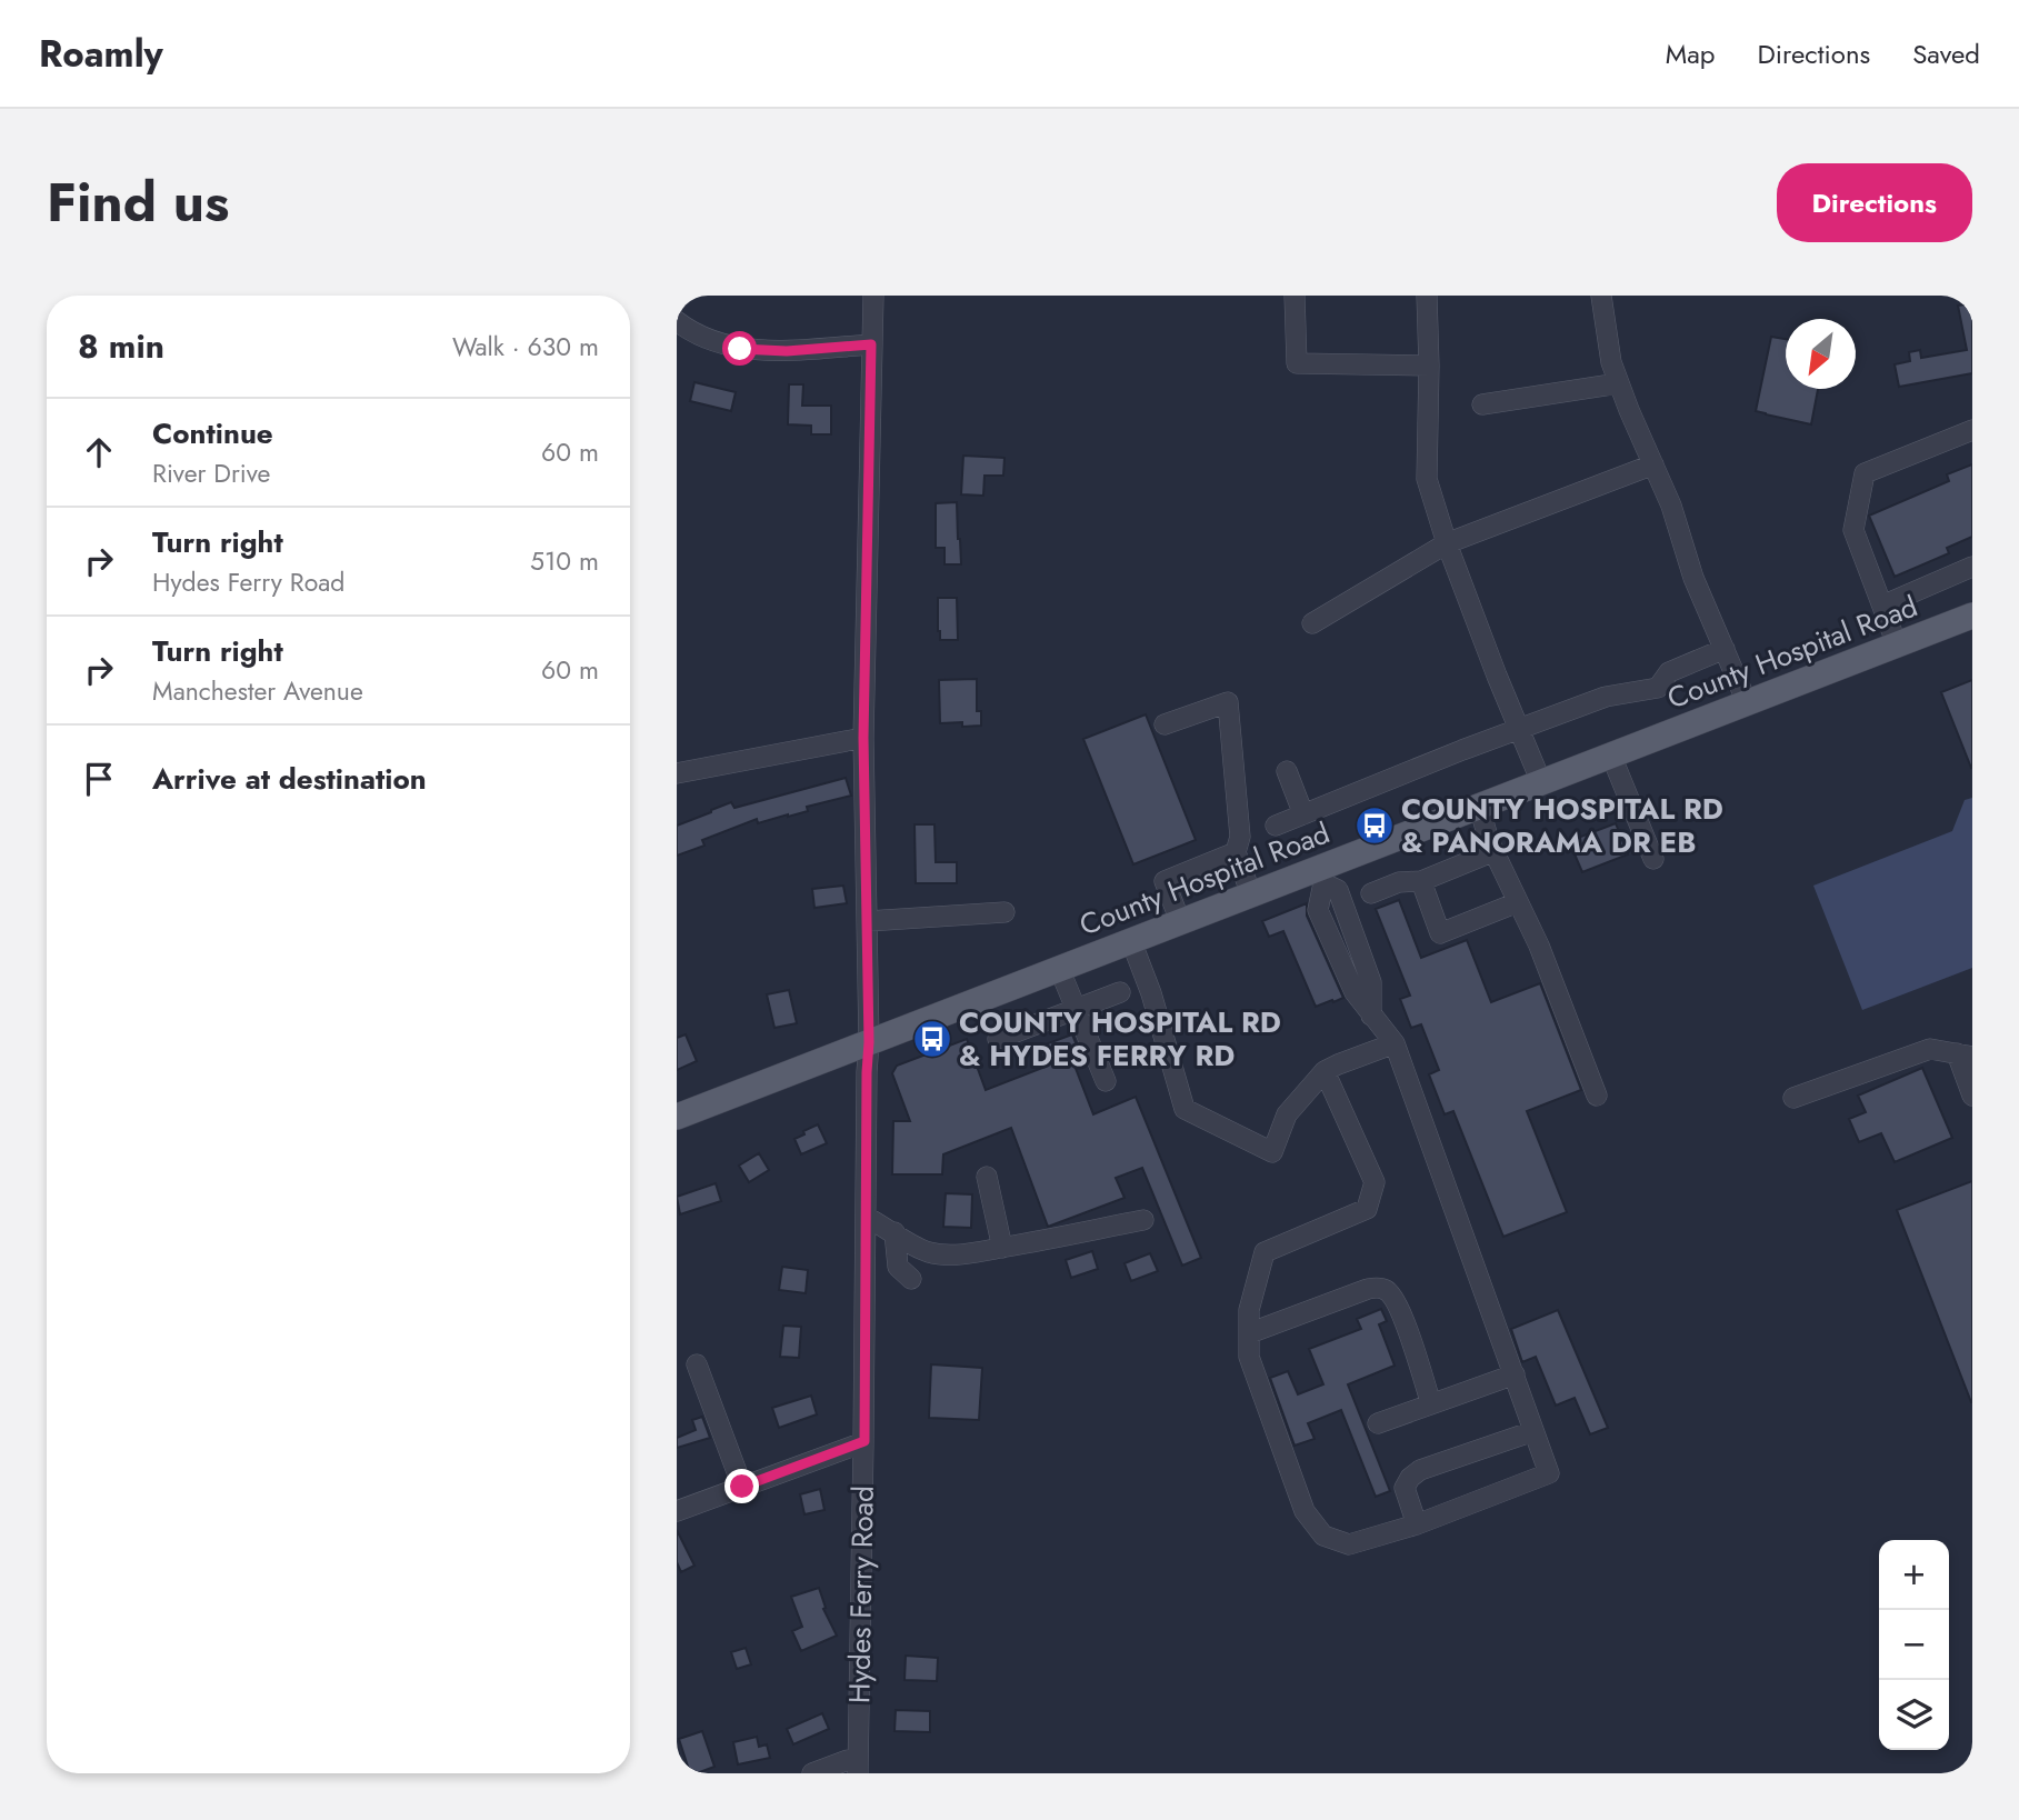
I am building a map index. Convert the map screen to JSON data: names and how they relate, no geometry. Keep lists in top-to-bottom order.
{
  "streets": {
    "main road": ["County Hospital Road"],
    "street": ["Hydes Ferry Road"]
  },
  "crossings": [
    ["County Hospital Road", "Hydes Ferry Road"]
  ],
  "places": {
    "bus stop": ["COUNTY HOSPITAL RD & PANORAMA DR EB", "COUNTY HOSPITAL RD & HYDES FERRY RD"]
  },
  "north": "bottom left",
  "page": {
    "header": "Roamly",
    "nav": ["Map", "Directions", "Saved"],
    "title": "Find us",
    "buttons": "Directions",
    "heading": ["8 min", "Walk · 630 m"],
    "list": [
      ["Continue", "River Drive", "60 m"],
      ["Turn right", "Hydes Ferry Road", "510 m"],
      ["Turn right", "Manchester Avenue", "60 m"],
      "Arrive at destination"
    ],
    "map_buttons": ["+", "−"]
  }
}
